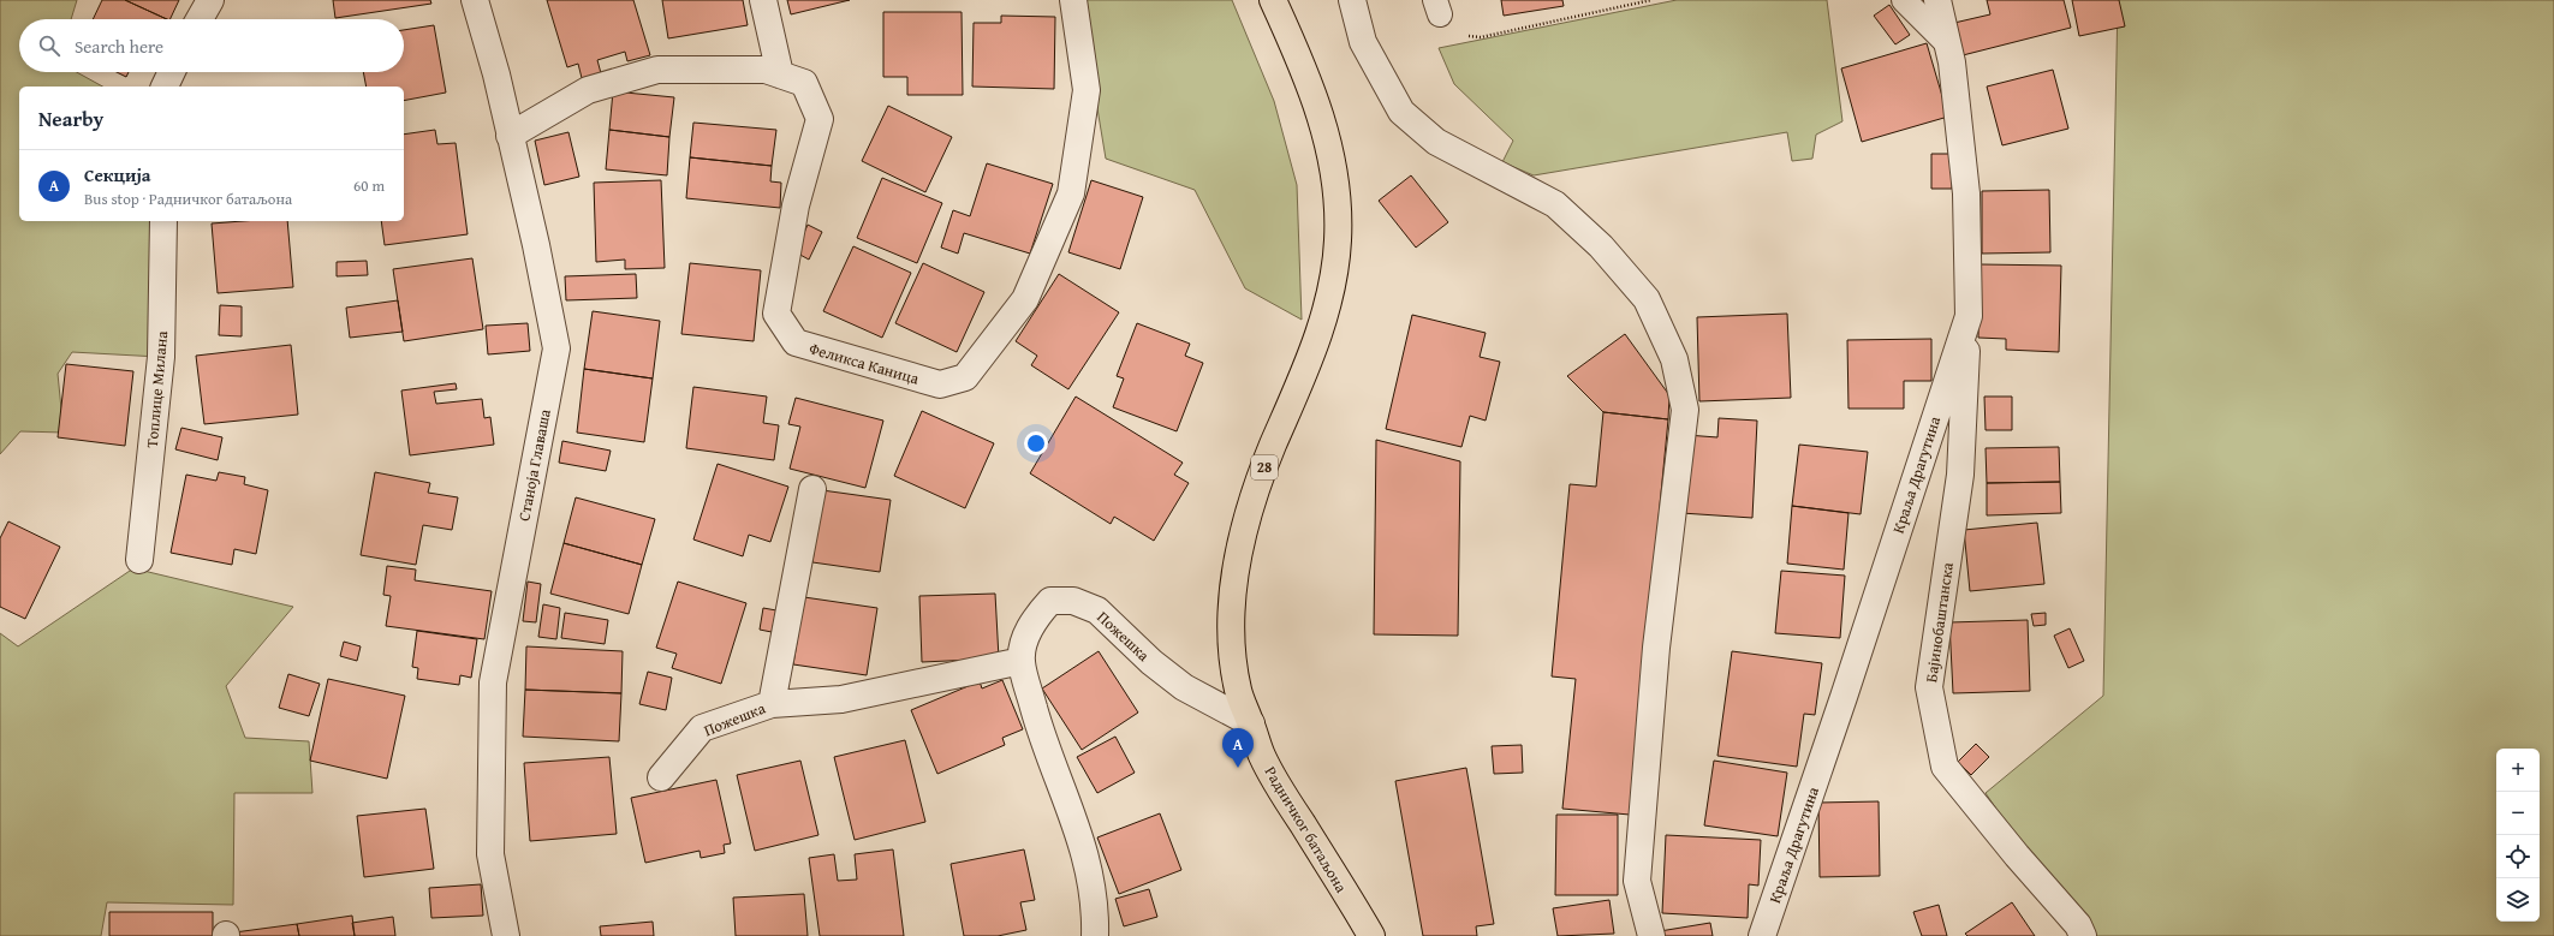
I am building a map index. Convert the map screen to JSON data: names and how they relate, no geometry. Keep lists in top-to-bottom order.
{
  "streets": {
    "main road": ["28", "Радничког батаљона"],
    "street": [
      "Феликса Каница",
      "Топлице Милана",
      "Станоја Главаша",
      "Краља Драгутина",
      "Бајинобаштанска",
      "Пожешка"
    ]
  },
  "crossings": [
    ["Феликса Каница", "Станоја Главаша"],
    ["Краља Драгутина", "Бајинобаштанска"],
    ["Пожешка", "Радничког батаљона"]
  ],
  "page": {
    "search": "Search here",
    "heading": "Nearby",
    "list": [
      {
        "mark": "A",
        "name": "Секција",
        "note": "Bus stop · Радничког батаљона",
        "value": "60 m"
      }
    ],
    "pins": "A",
    "map_buttons": ["+", "−"]
  }
}
